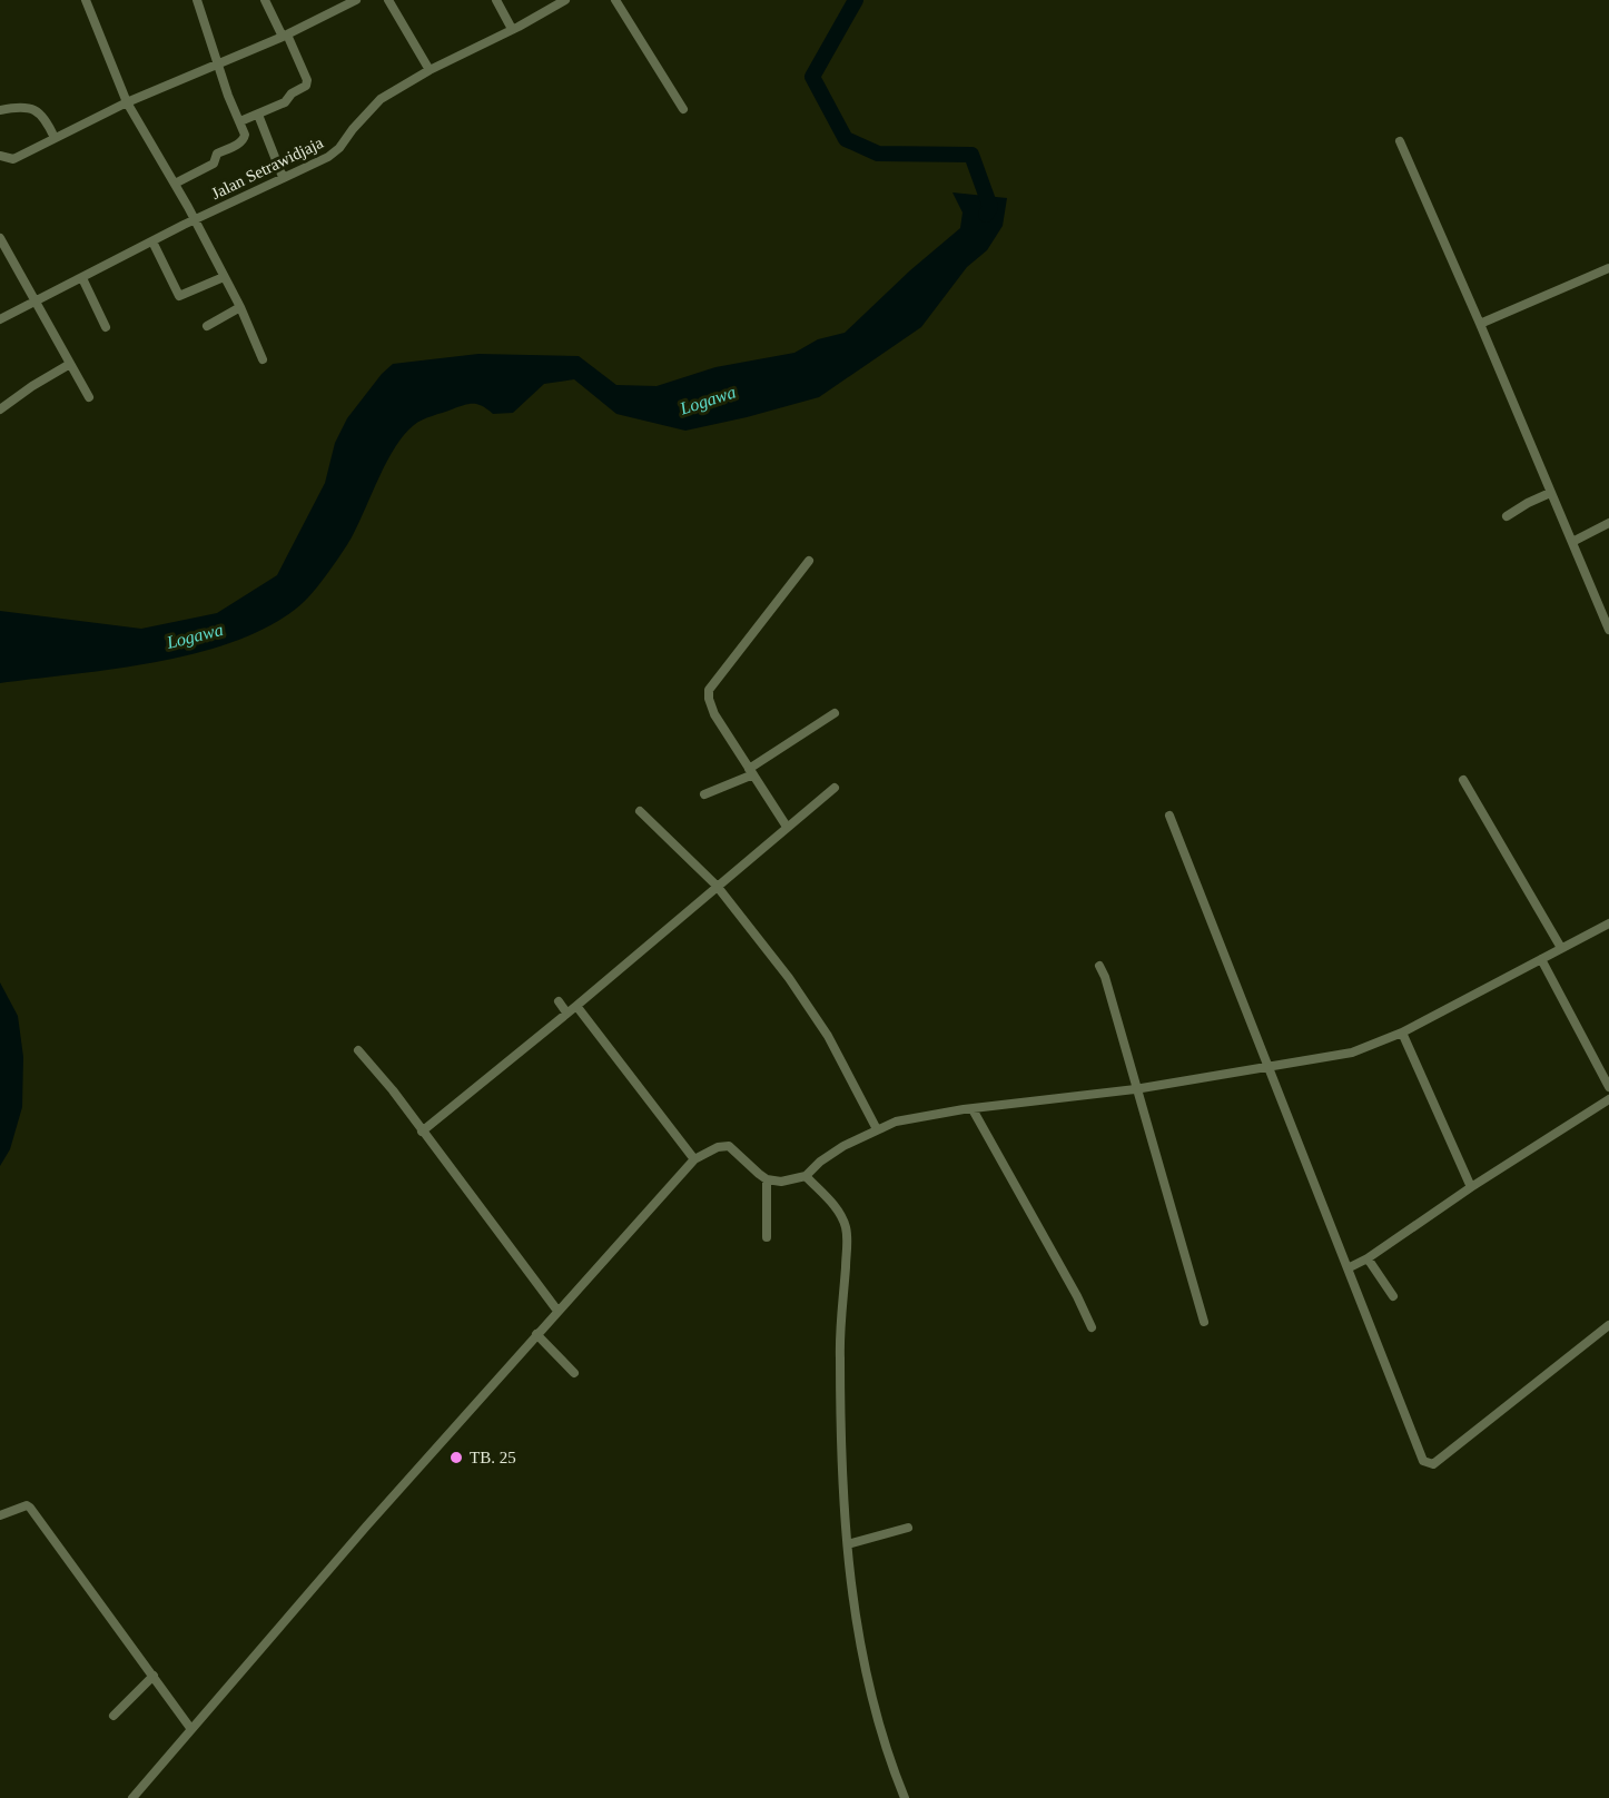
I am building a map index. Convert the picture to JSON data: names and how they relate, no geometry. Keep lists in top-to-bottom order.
{
  "streets": {
    "street": ["Jalan Setrawidjaja"]
  },
  "water": ["Logawa"],
  "places": ["TB. 25"]
}
